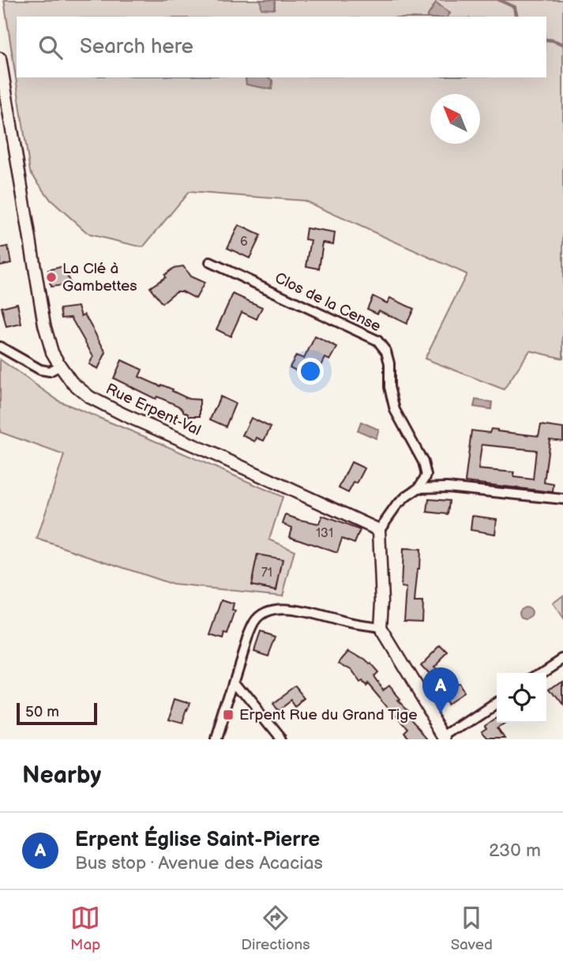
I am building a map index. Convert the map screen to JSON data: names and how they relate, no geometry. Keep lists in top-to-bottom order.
{
  "streets": {
    "street": ["Clos de la Cense", "Rue Erpent-Val"]
  },
  "places": {
    "other": ["La Clé à Gambettes"],
    "transit": ["Erpent Rue du Grand Tige"]
  },
  "house_numbers": ["6", "131", "71"],
  "scale_bar": "50 m",
  "north": "top left",
  "page": {
    "search": "Search here",
    "pins": "A",
    "scale": "50 m",
    "heading": "Nearby",
    "list": [
      {
        "mark": "A",
        "name": "Erpent Église Saint-Pierre",
        "note": "Bus stop · Avenue des Acacias",
        "value": "230 m"
      }
    ],
    "nav": ["Map", "Directions", "Saved"]
  }
}
